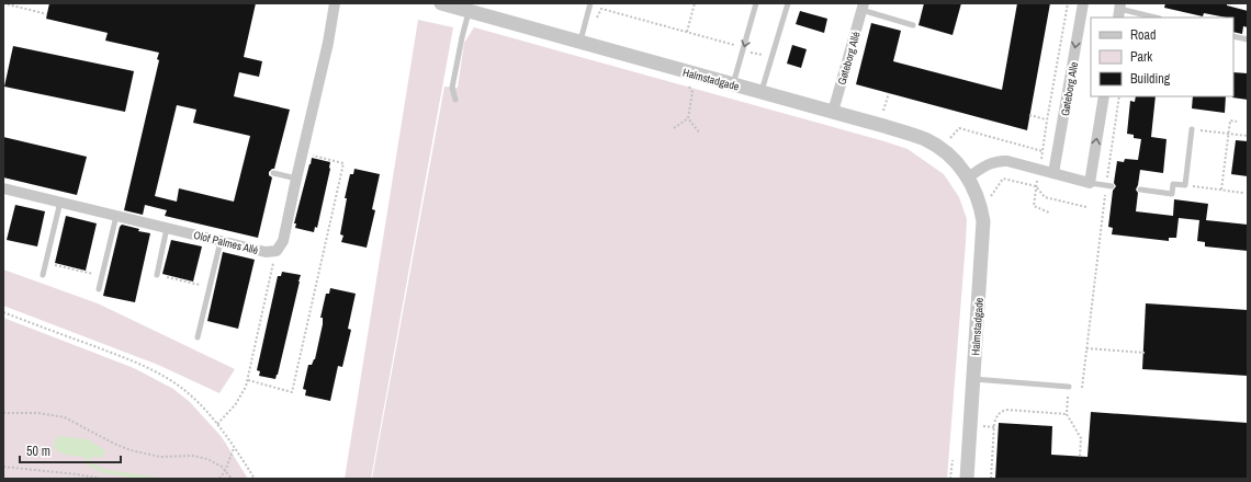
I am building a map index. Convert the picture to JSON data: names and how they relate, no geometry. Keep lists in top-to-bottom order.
{
  "streets": {
    "street": [
      "Gøteborg Allé",
      "Halmstadgade",
      "Gøteborg Alle",
      "Olof Palmes Allé"
    ]
  },
  "crossings": [
    ["Gøteborg Allé", "Halmstadgade"]
  ],
  "one_way": ["Gøteborg Alle"],
  "legend": ["Road", "Park", "Building"],
  "scale_bar": "50 m"
}
